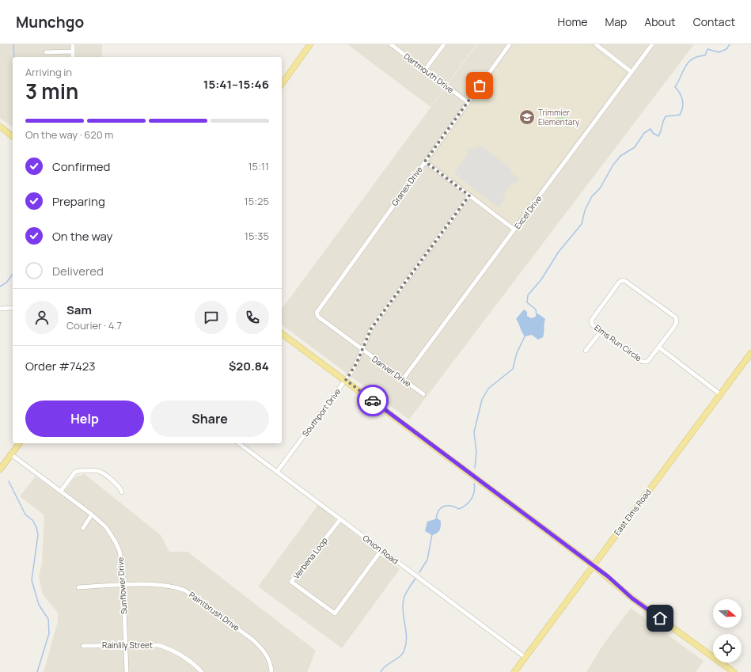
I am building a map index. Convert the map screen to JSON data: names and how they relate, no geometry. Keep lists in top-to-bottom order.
{
  "streets": {
    "main road": ["East Elms Road"],
    "street": [
      "Dartmouth Drive",
      "Granex Drive",
      "Excel Drive",
      "Elms Run Circle",
      "Danver Drive",
      "Southport Drive",
      "Onion Road",
      "Verbena Loop",
      "Sunflower Drive",
      "Paintbrush Drive",
      "Rainlily Street"
    ]
  },
  "crossings": [
    ["Dartmouth Drive", "Granex Drive"],
    ["Granex Drive", "Danver Drive"],
    ["Excel Drive", "Danver Drive"],
    ["Danver Drive", "Southport Drive"],
    ["Southport Drive", "Onion Road"],
    ["East Elms Road", "Onion Road"],
    ["Onion Road", "Verbena Loop"],
    ["Sunflower Drive", "Paintbrush Drive"],
    ["Sunflower Drive", "Rainlily Street"]
  ],
  "places": {
    "school or university": ["Trimmier Elementary"]
  },
  "north": "right",
  "page": {
    "header": "Munchgo",
    "nav": [
      "Home",
      "Map",
      "About",
      "Contact"
    ],
    "heading": ["3 min", "Arriving in", "15:41–15:46"],
    "panel": [
      "Sam",
      "Courier · 4.7",
      "Order #7423",
      "$20.84"
    ],
    "bar": "On the way · 620 m",
    "list": [
      ["Confirmed", "15:11"],
      ["Preparing", "15:25"],
      ["On the way", "15:35"],
      "Delivered"
    ],
    "buttons": ["Help", "Share"]
  }
}
